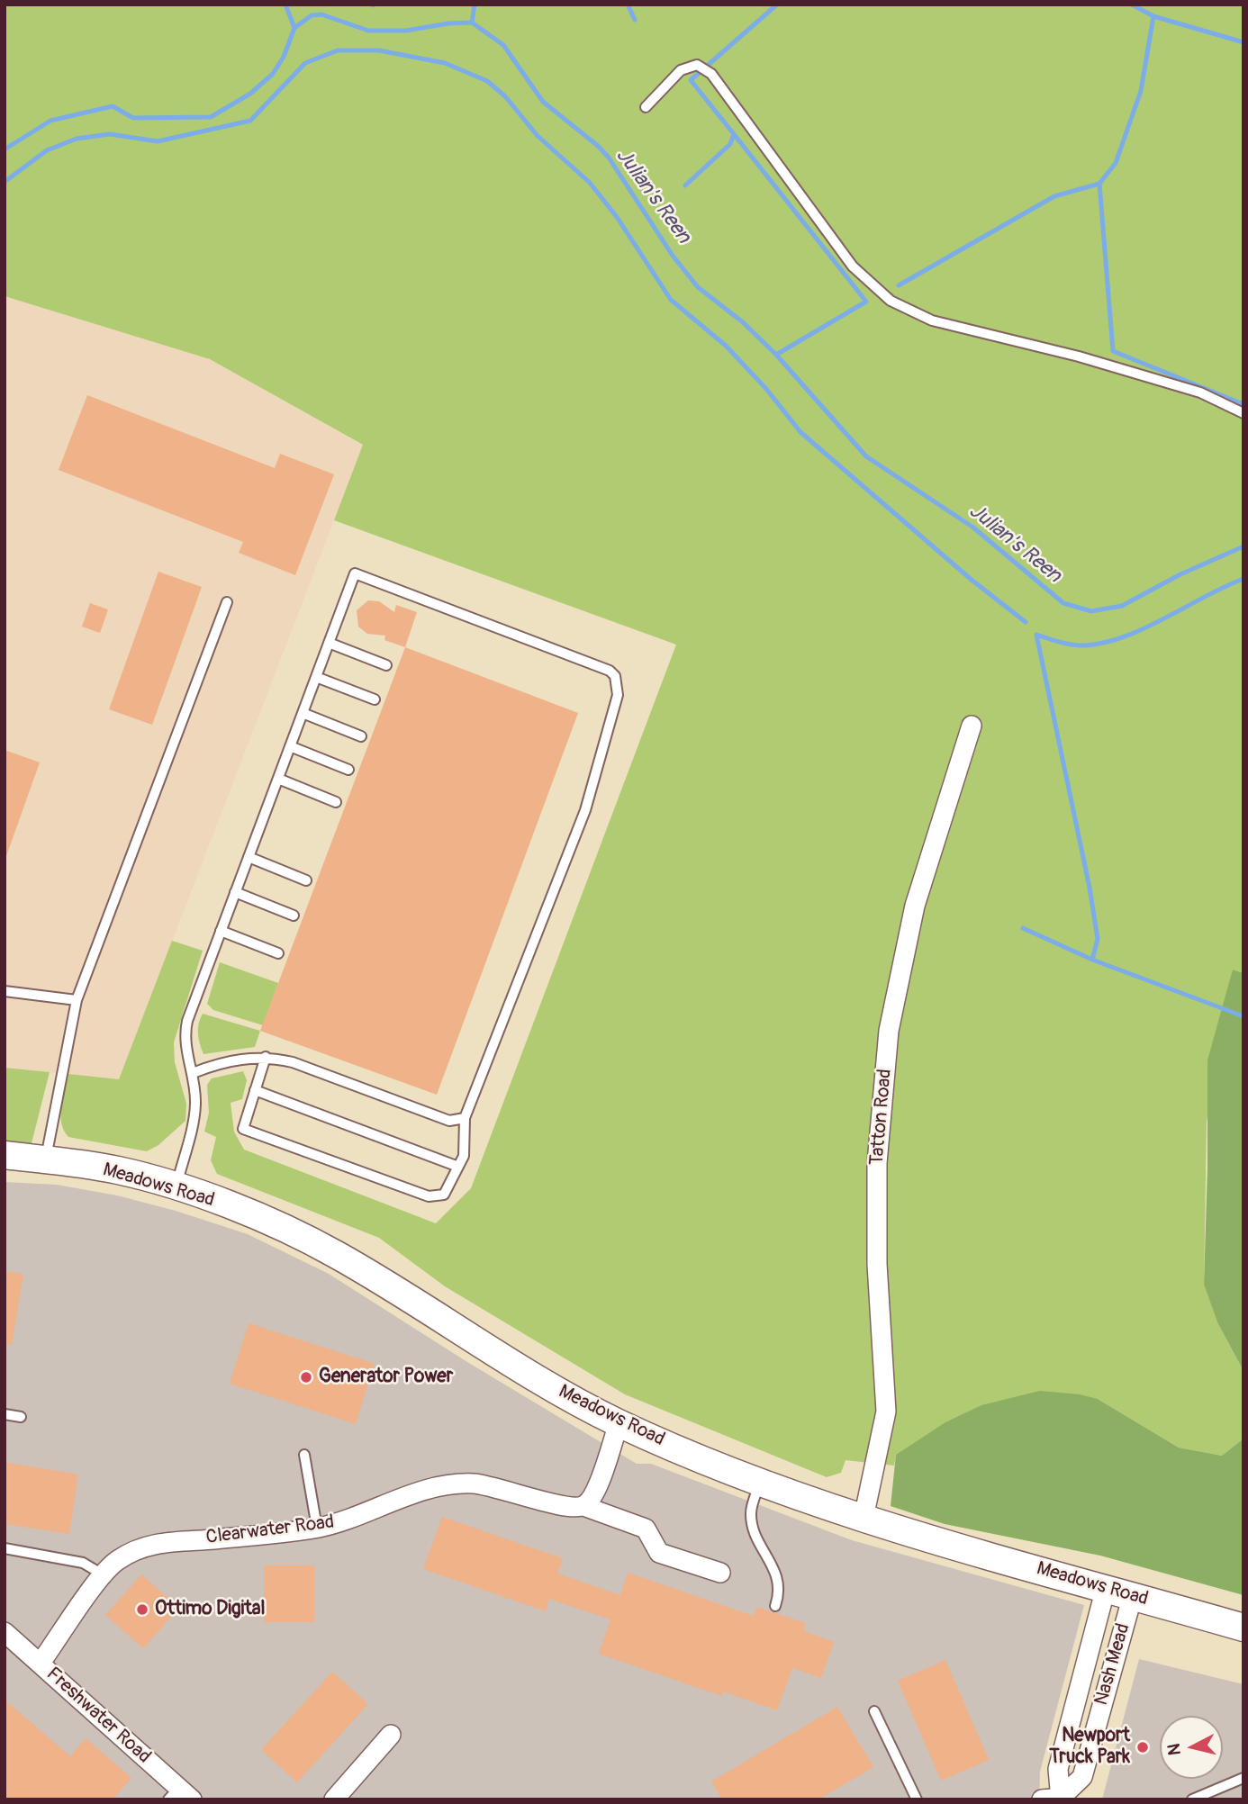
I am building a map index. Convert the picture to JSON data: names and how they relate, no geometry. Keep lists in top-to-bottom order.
{
  "streets": {
    "street": [
      "Tatton Road",
      "Meadows Road",
      "Clearwater Road",
      "Nash Mead",
      "Freshwater Road"
    ]
  },
  "crossings": [
    ["Tatton Road", "Meadows Road"],
    ["Meadows Road", "Nash Mead"],
    ["Clearwater Road", "Freshwater Road"]
  ],
  "water": ["Julian's Reen"],
  "places": ["Generator Power", "Ottimo Digital", "Newport Truck Park"],
  "north": "left"
}
